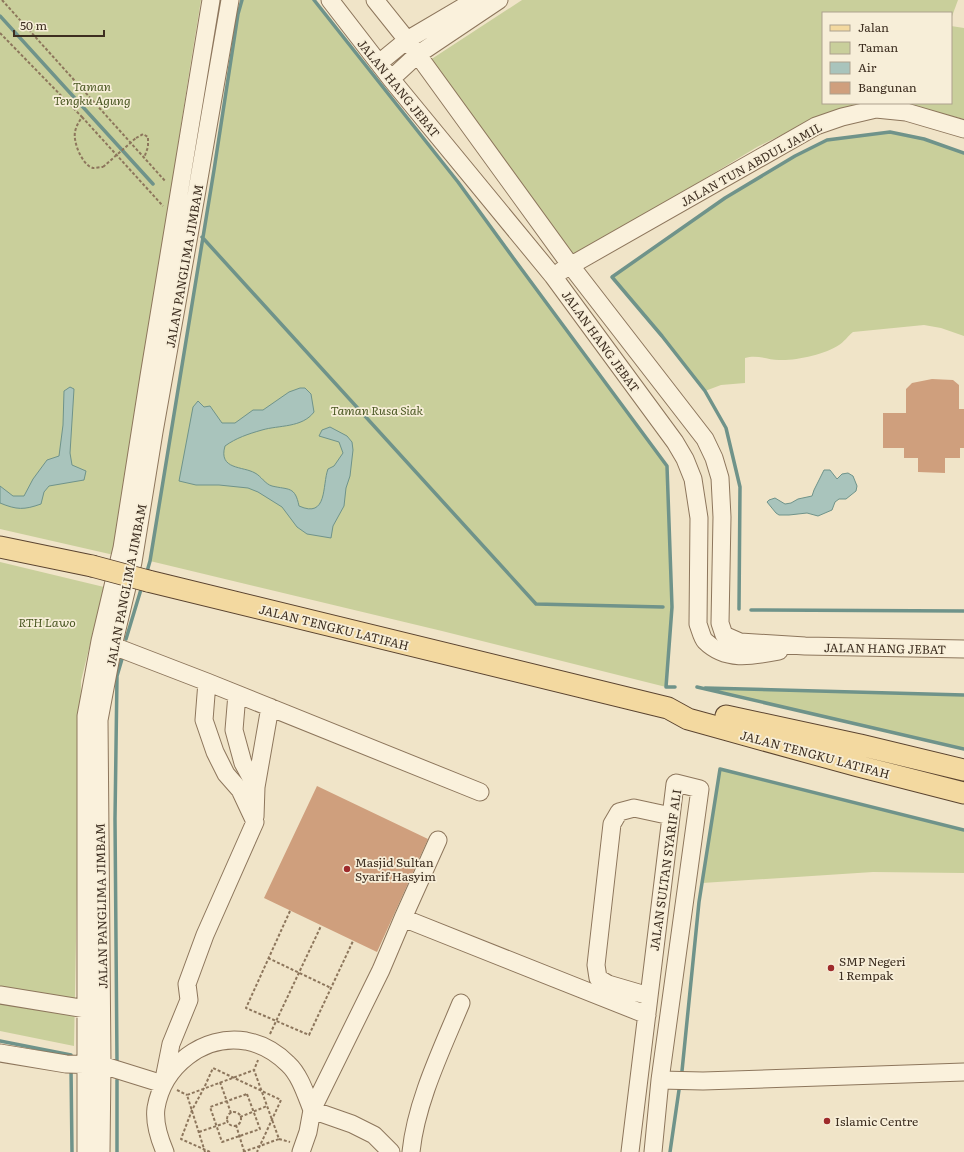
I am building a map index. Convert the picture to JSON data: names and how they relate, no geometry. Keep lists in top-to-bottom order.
{
  "streets": {
    "main road": ["JALAN TENGKU LATIFAH"],
    "street": [
      "JALAN HANG JEBAT",
      "JALAN TUN ABDUL JAMIL",
      "JALAN PANGLIMA JIMBAM",
      "JALAN SULTAN SYARIF ALI"
    ]
  },
  "crossings": [
    ["JALAN HANG JEBAT", "JALAN TUN ABDUL JAMIL"]
  ],
  "parks": ["Taman Tengku Agung", "Taman Rusa Siak", "RTH Lawo"],
  "places": ["Masjid Sultan Syarif Hasyim", "SMP Negeri 1 Rempak", "Islamic Centre"],
  "legend": [
    "Jalan",
    "Taman",
    "Air",
    "Bangunan"
  ],
  "scale_bar": "50 m"
}
